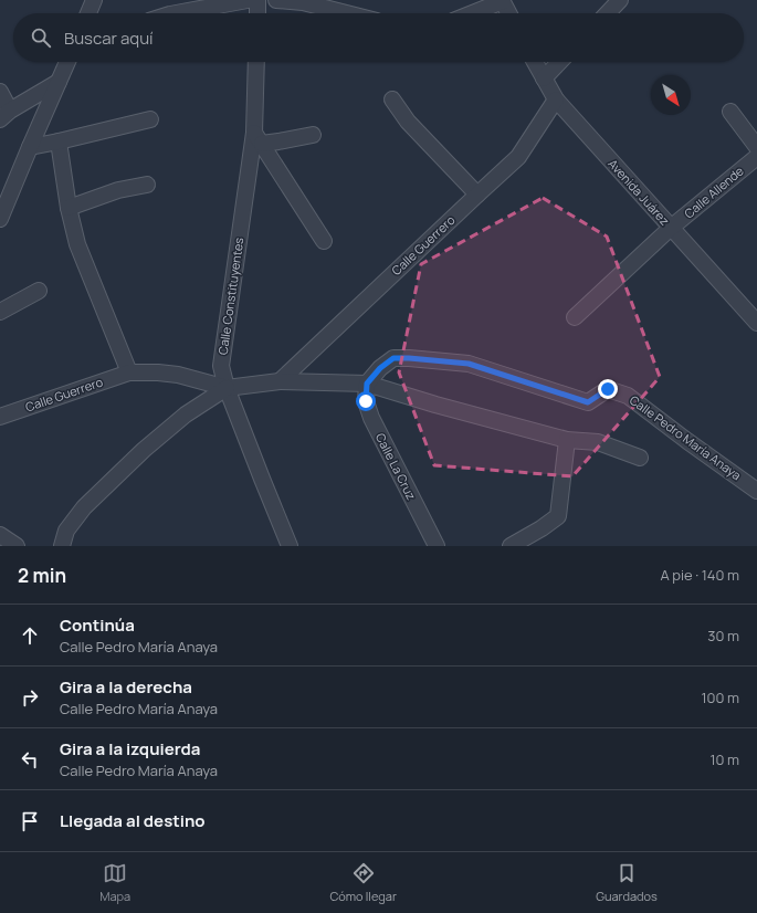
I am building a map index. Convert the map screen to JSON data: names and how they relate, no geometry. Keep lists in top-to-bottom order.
{
  "streets": {
    "street": [
      "Avenida Juárez",
      "Calle Allende",
      "Calle Guerrero",
      "Calle Constituyentes",
      "Calle Pedro María Anaya",
      "Calle La Cruz"
    ]
  },
  "crossings": [
    ["Avenida Juárez", "Calle Allende"],
    ["Avenida Juárez", "Calle Guerrero"],
    ["Calle Pedro María Anaya", "Calle La Cruz"]
  ],
  "north": "bottom right",
  "page": {
    "search": "Buscar aquí",
    "heading": ["2 min", "A pie · 140 m"],
    "list": [
      ["Continúa", "Calle Pedro María Anaya", "30 m"],
      ["Gira a la derecha", "Calle Pedro María Anaya", "100 m"],
      ["Gira a la izquierda", "Calle Pedro María Anaya", "10 m"],
      "Llegada al destino"
    ],
    "nav": ["Mapa", "Cómo llegar", "Guardados"]
  }
}
